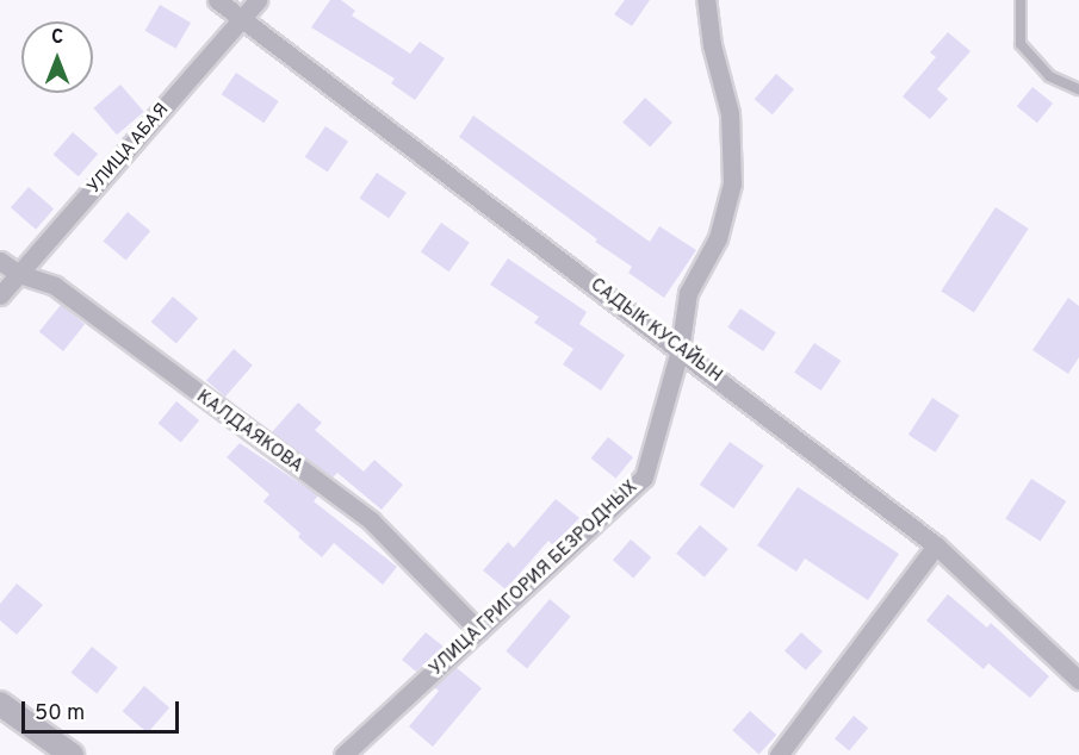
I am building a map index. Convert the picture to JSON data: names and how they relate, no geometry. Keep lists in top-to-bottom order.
{
  "streets": {
    "street": [
      "УЛИЦА АБАЯ",
      "САДЫК КУСАЙЫН",
      "КАЛДАЯКОВА",
      "УЛИЦА ГРИГОРИЯ БЕЗРОДНЫХ"
    ]
  },
  "crossings": [
    ["УЛИЦА АБАЯ", "САДЫК КУСАЙЫН"],
    ["УЛИЦА АБАЯ", "КАЛДАЯКОВА"],
    ["САДЫК КУСАЙЫН", "УЛИЦА ГРИГОРИЯ БЕЗРОДНЫХ"],
    ["КАЛДАЯКОВА", "УЛИЦА ГРИГОРИЯ БЕЗРОДНЫХ"]
  ],
  "scale_bar": "50 m",
  "north": "top"
}
